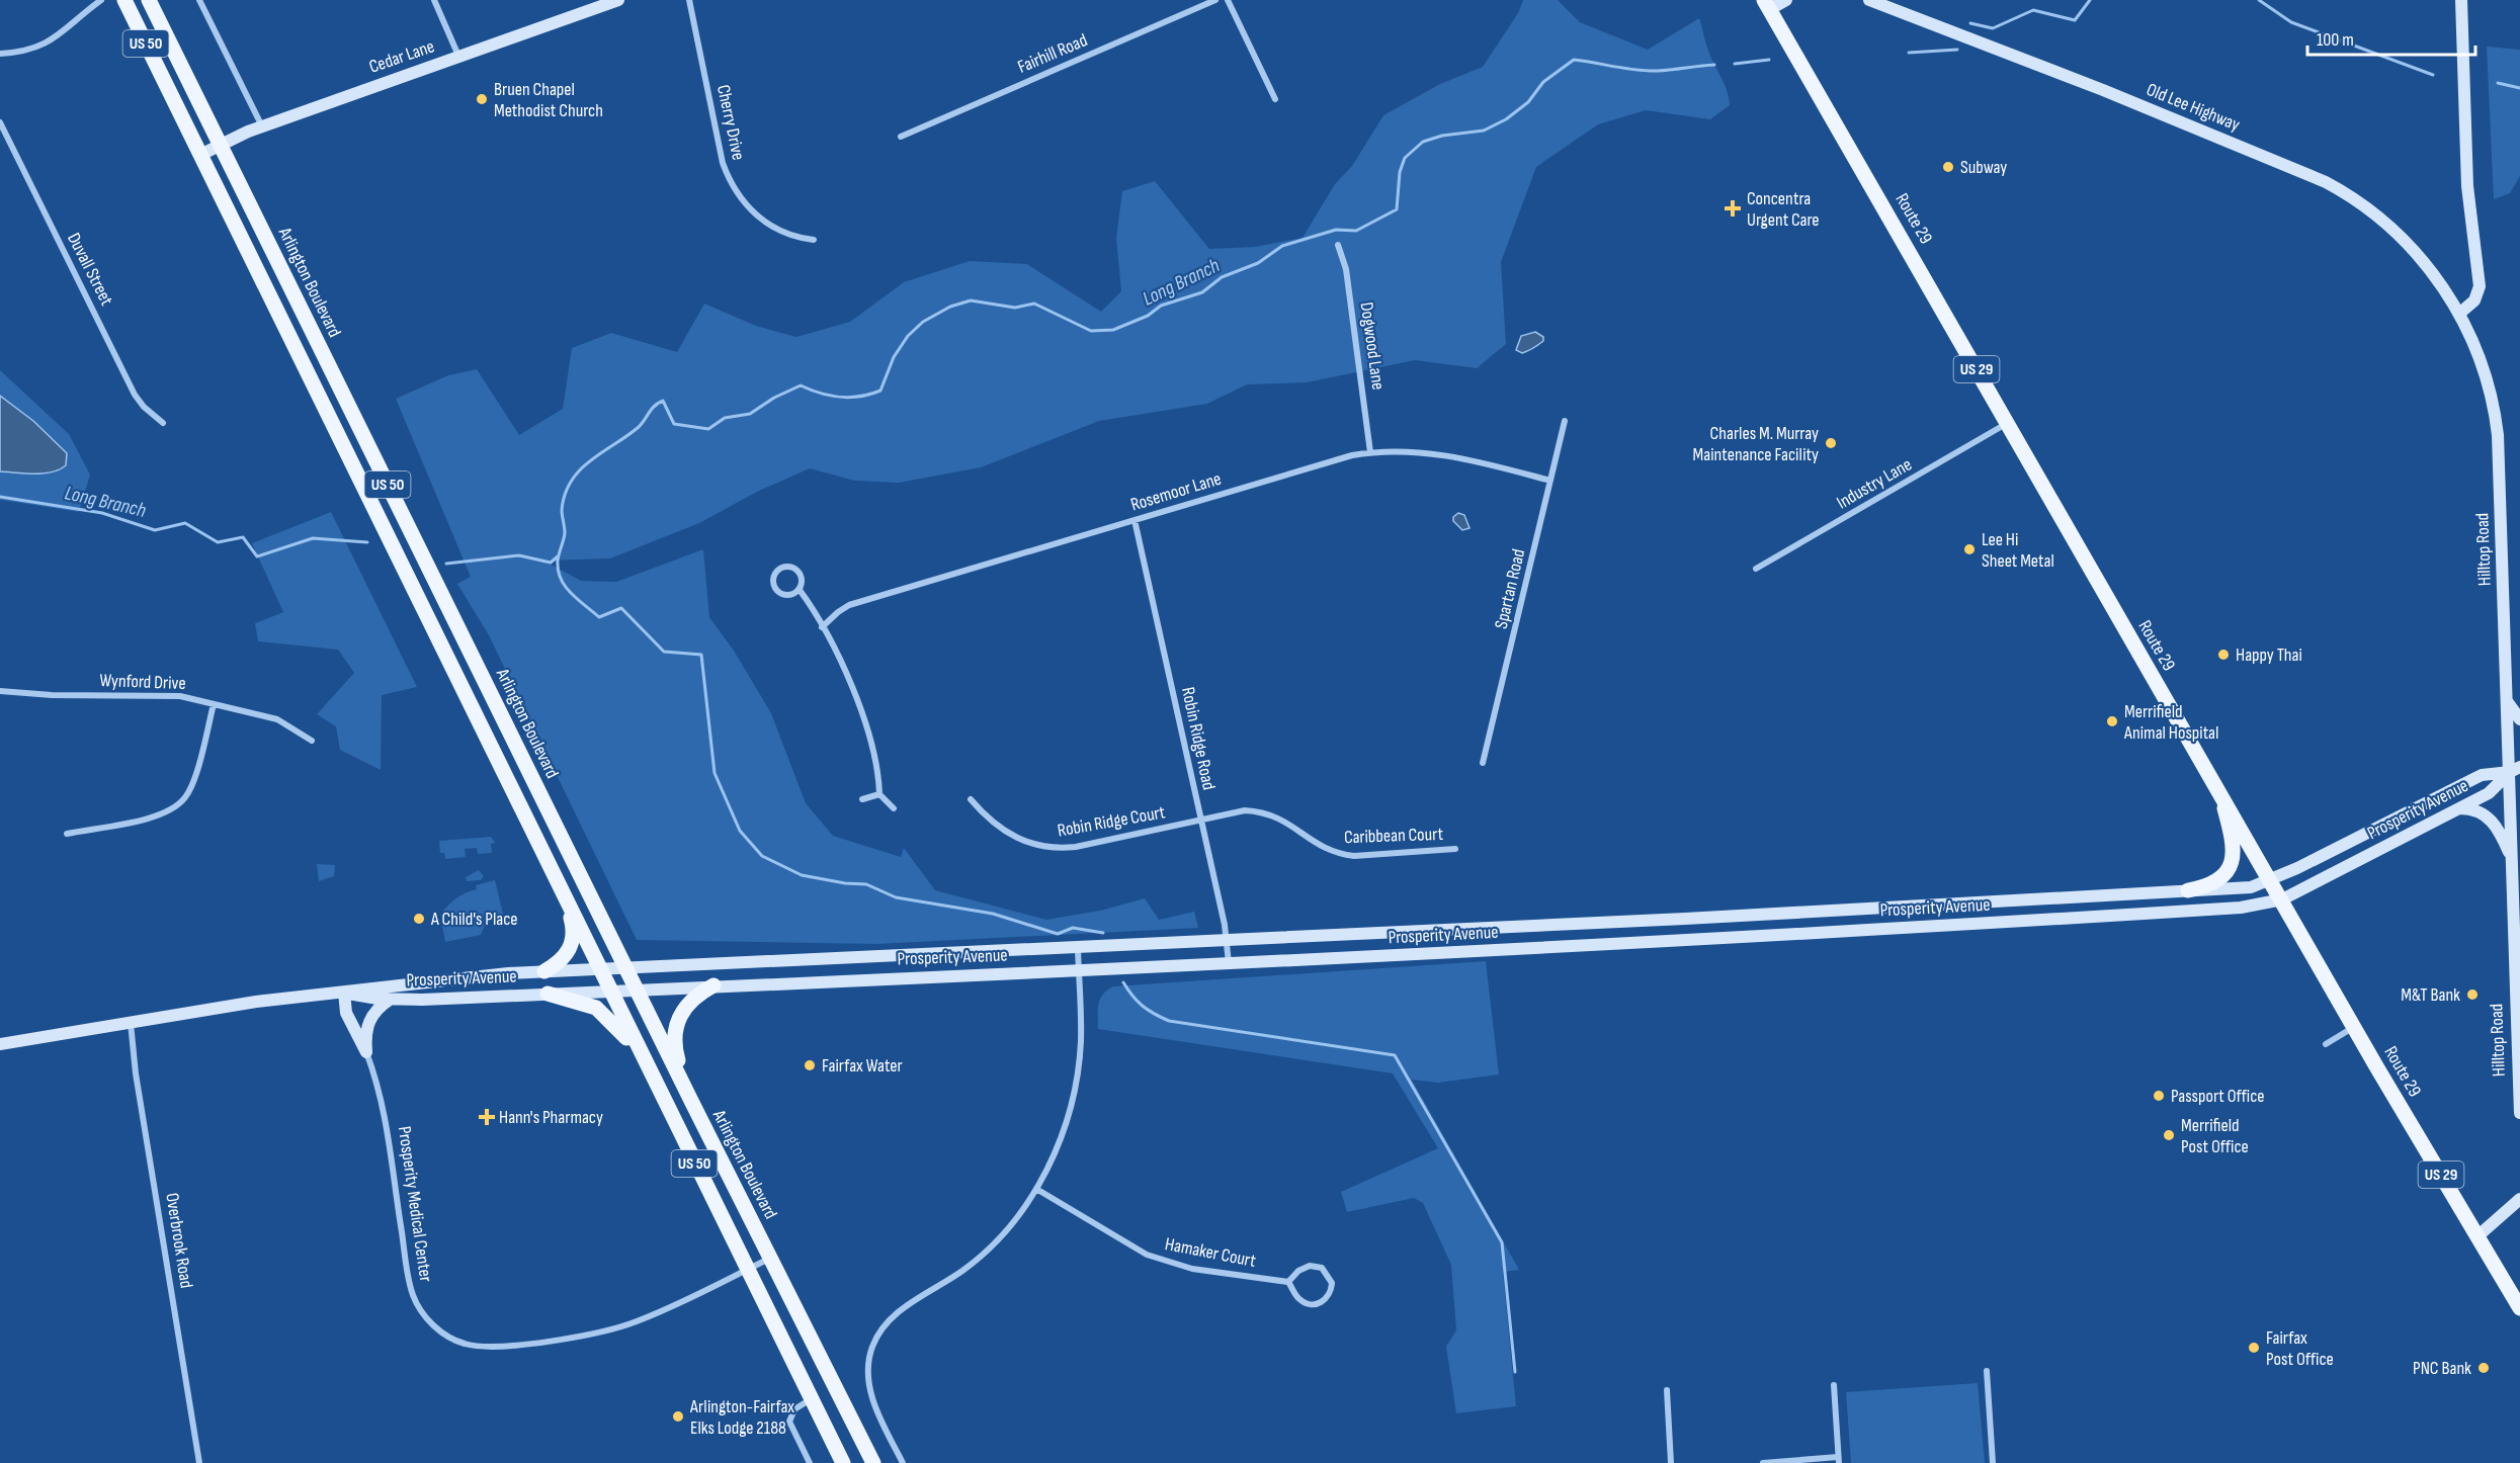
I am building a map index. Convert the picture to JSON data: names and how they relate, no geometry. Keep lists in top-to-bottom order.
{
  "streets": {
    "main road": [
      "US 50",
      "Cedar Lane",
      "Old Lee Highway",
      "Route 29",
      "Arlington Boulevard",
      "US 29",
      "Hilltop Road",
      "Prosperity Avenue"
    ],
    "street": [
      "Fairhill Road",
      "Cherry Drive",
      "Duvall Street",
      "Dogwood Lane",
      "Industry Lane",
      "Rosemoor Lane",
      "Spartan Road",
      "Wynford Drive",
      "Robin Ridge Road",
      "Robin Ridge Court",
      "Caribbean Court",
      "Prosperity Medical Center",
      "Overbrook Road",
      "Hamaker Court"
    ]
  },
  "crossings": [
    ["US 50", "Cedar Lane"],
    ["US 50", "Prosperity Avenue"],
    ["US 50", "Prosperity Medical Center"],
    ["Cedar Lane", "Arlington Boulevard"],
    ["Old Lee Highway", "Hilltop Road"],
    ["Route 29", "Industry Lane"],
    ["Route 29", "Prosperity Avenue"],
    ["Arlington Boulevard", "Prosperity Avenue"],
    ["Arlington Boulevard", "Prosperity Medical Center"],
    ["Dogwood Lane", "Rosemoor Lane"],
    ["Rosemoor Lane", "Spartan Road"],
    ["Rosemoor Lane", "Robin Ridge Road"],
    ["Hilltop Road", "Prosperity Avenue"],
    ["Robin Ridge Road", "Prosperity Avenue"],
    ["Robin Ridge Road", "Robin Ridge Court"],
    ["Robin Ridge Road", "Caribbean Court"],
    ["Prosperity Avenue", "Overbrook Road"],
    ["Robin Ridge Court", "Caribbean Court"]
  ],
  "water": ["Long Branch"],
  "places": {
    "other": [
      "Bruen Chapel Methodist Church",
      "Subway",
      "Charles M. Murray Maintenance Facility",
      "Lee Hi Sheet Metal",
      "Happy Thai",
      "Merrifield Animal Hospital",
      "A Child's Place",
      "M&T Bank",
      "Fairfax Water",
      "Passport Office",
      "Merrifield Post Office",
      "Fairfax Post Office",
      "PNC Bank",
      "Arlington-Fairfax Elks Lodge 2188"
    ],
    "health": ["Concentra Urgent Care", "Hann's Pharmacy"]
  },
  "scale_bar": "100 m"
}
